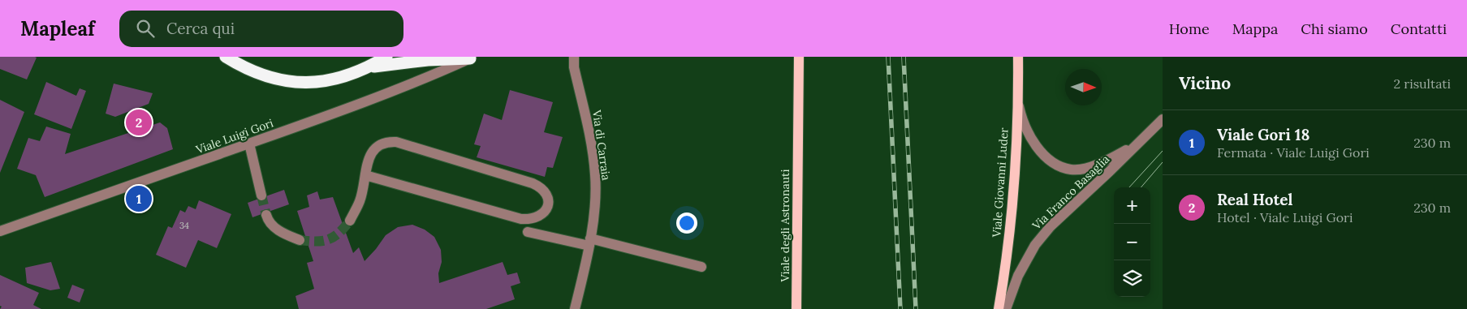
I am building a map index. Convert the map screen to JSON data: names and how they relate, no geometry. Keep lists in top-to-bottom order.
{
  "streets": {
    "main road": ["Viale Giovanni Luder", "Viale degli Astronauti"],
    "street": ["Viale Luigi Gori", "Via di Carraia", "Via Franco Basaglia"]
  },
  "crossings": [
    ["Viale Giovanni Luder", "Via Franco Basaglia"]
  ],
  "house_numbers": ["34"],
  "north": "right",
  "page": {
    "header": "Mapleaf",
    "search": "Cerca qui",
    "nav": [
      "Home",
      "Mappa",
      "Chi siamo",
      "Contatti"
    ],
    "heading": ["Vicino", "2 risultati"],
    "pins": ["2", "1"],
    "list": [
      {
        "mark": "1",
        "name": "Viale Gori 18",
        "note": "Fermata · Viale Luigi Gori",
        "value": "230 m"
      },
      {
        "mark": "2",
        "name": "Real Hotel",
        "note": "Hotel · Viale Luigi Gori",
        "value": "230 m"
      }
    ],
    "map_buttons": ["+", "−"]
  }
}
